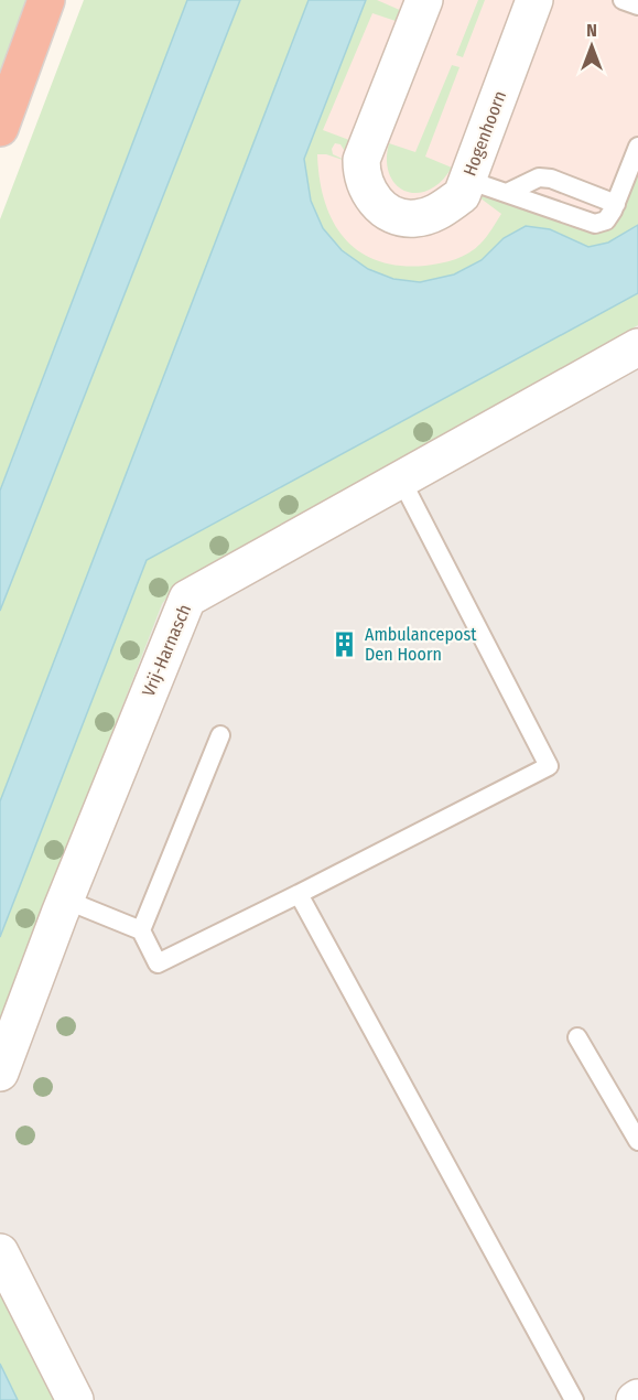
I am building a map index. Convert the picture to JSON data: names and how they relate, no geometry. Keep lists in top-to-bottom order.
{
  "streets": {
    "street": ["Hogenhoorn", "Vrij-Harnasch"]
  },
  "places": {
    "building": ["Ambulancepost Den Hoorn"]
  },
  "north": "top"
}
